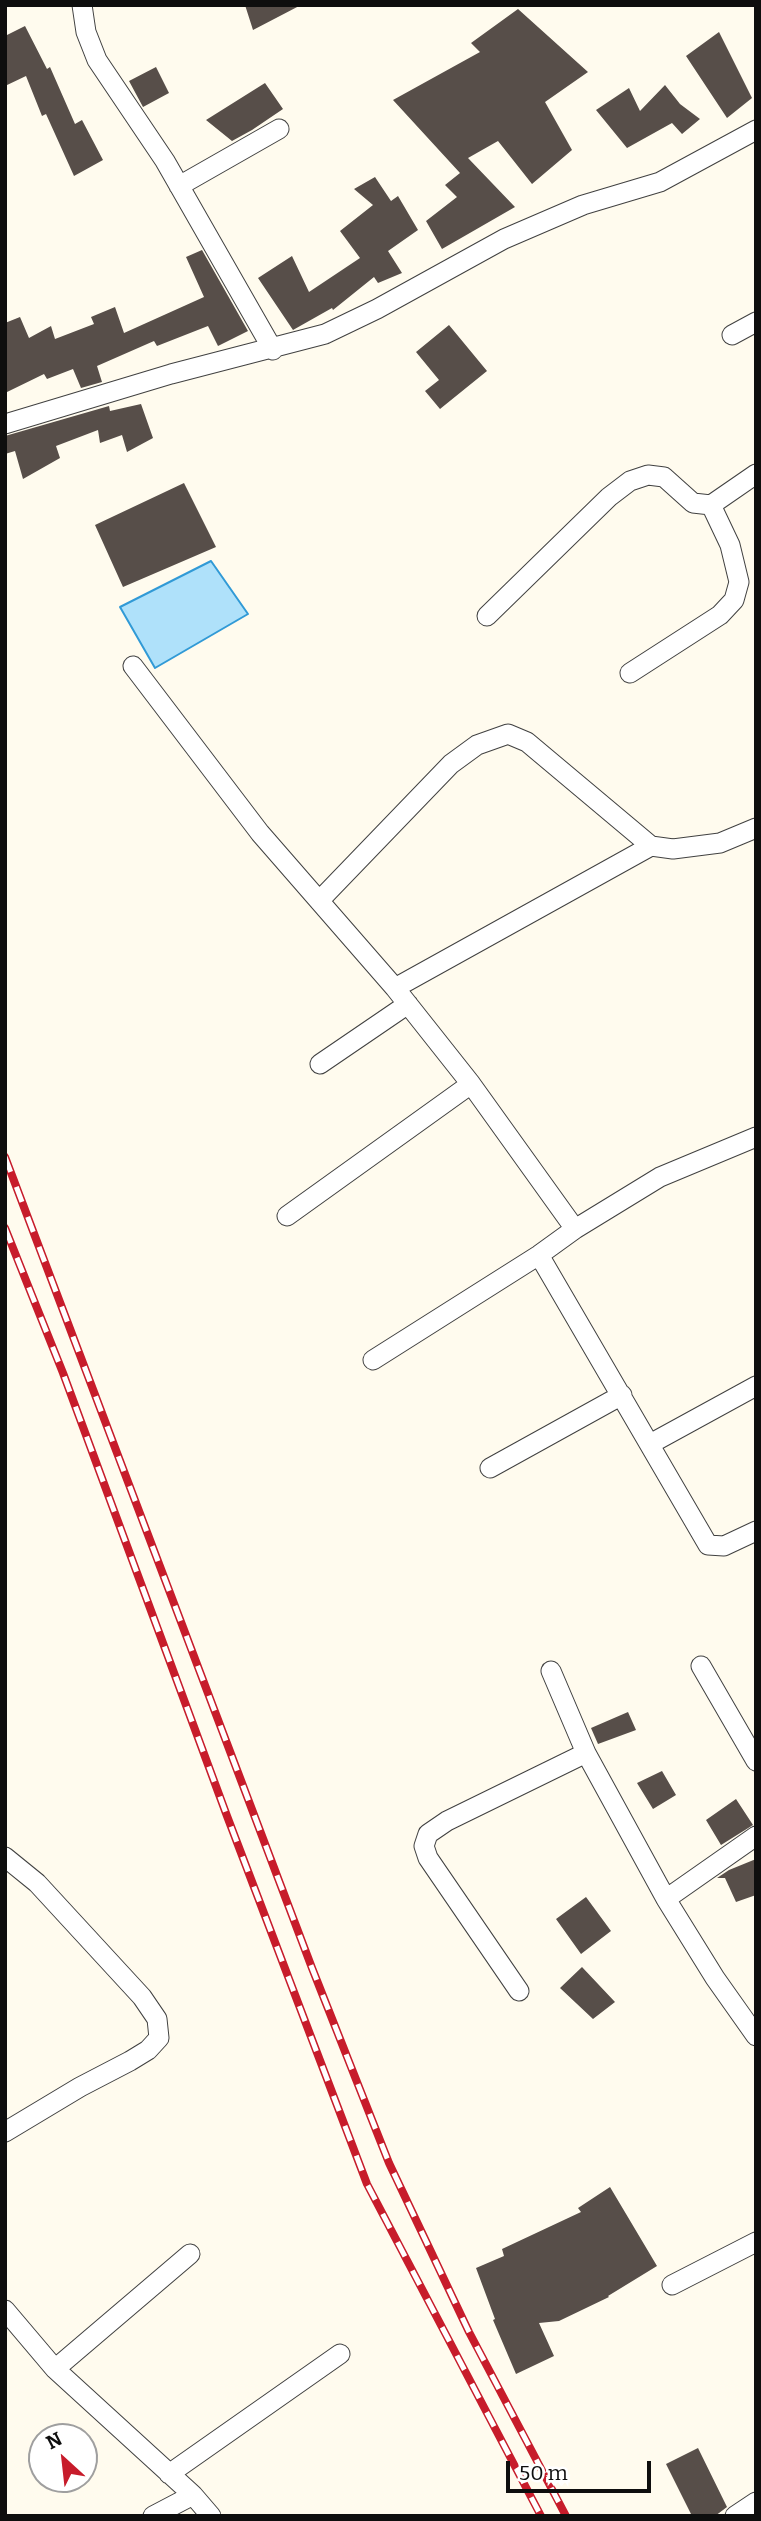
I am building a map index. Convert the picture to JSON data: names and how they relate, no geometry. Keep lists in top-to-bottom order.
{
  "scale_bar": "50 m",
  "north": "top left"
}
